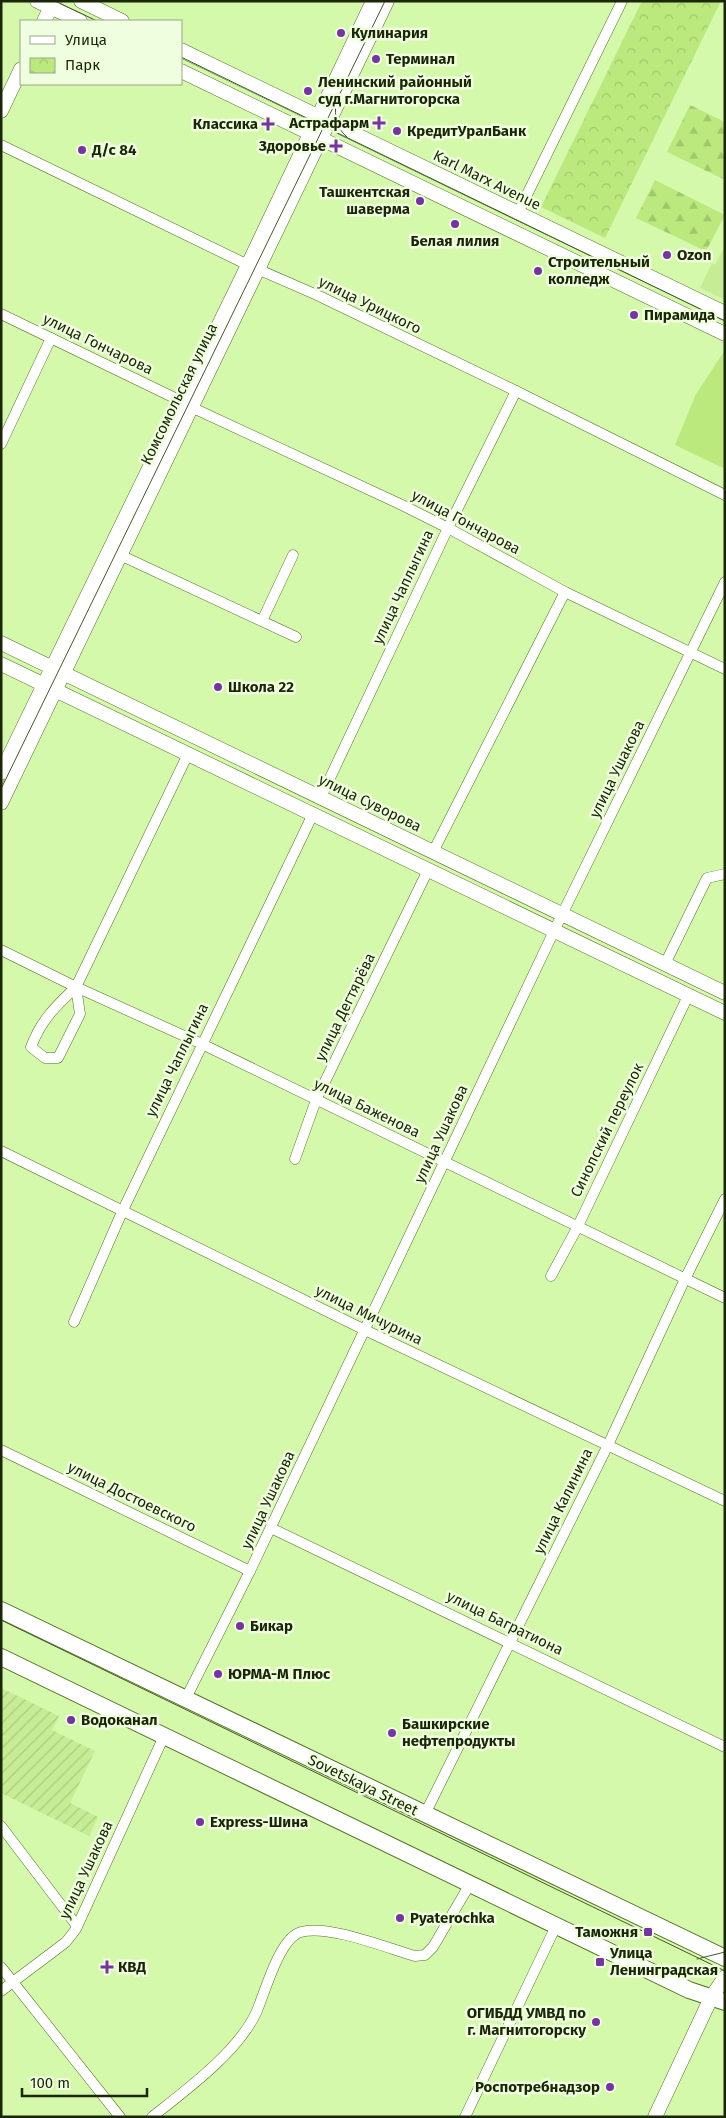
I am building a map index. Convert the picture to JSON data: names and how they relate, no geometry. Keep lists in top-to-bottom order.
{
  "streets": {
    "main road": [
      "Karl Marx Avenue",
      "Комсомольская улица",
      "улица Суворова",
      "Sovetskaya Street"
    ],
    "street": [
      "улица Урицкого",
      "улица Гончарова",
      "улица Чаплыгина",
      "улица Ушакова",
      "улица Дегтярёва",
      "улица Баженова",
      "Синопский переулок",
      "улица Мичурина",
      "улица Достоевского",
      "улица Калинина",
      "улица Багратиона"
    ]
  },
  "crossings": [
    ["Karl Marx Avenue", "Комсомольская улица"],
    ["улица Урицкого", "Комсомольская улица"],
    ["улица Урицкого", "улица Чаплыгина"],
    ["улица Гончарова", "Комсомольская улица"],
    ["улица Гончарова", "улица Чаплыгина"],
    ["улица Гончарова", "улица Ушакова"],
    ["Комсомольская улица", "улица Суворова"],
    ["улица Чаплыгина", "улица Суворова"],
    ["улица Чаплыгина", "улица Баженова"],
    ["улица Чаплыгина", "улица Мичурина"],
    ["улица Ушакова", "улица Суворова"],
    ["улица Ушакова", "улица Баженова"],
    ["улица Ушакова", "улица Мичурина"],
    ["улица Ушакова", "улица Достоевского"],
    ["улица Ушакова", "улица Багратиона"],
    ["улица Ушакова", "Sovetskaya Street"],
    ["улица Дегтярёва", "улица Баженова"],
    ["улица Баженова", "Синопский переулок"],
    ["улица Баженова", "улица Калинина"],
    ["улица Мичурина", "улица Калинина"],
    ["улица Калинина", "улица Багратиона"],
    ["улица Калинина", "Sovetskaya Street"]
  ],
  "places": {
    "other": [
      "Кулинария",
      "Терминал",
      "Ленинский районный суд г.Магнитогорска",
      "КредитУралБанк",
      "Д/с 84",
      "Ташкентская шаверма",
      "Белая лилия",
      "Ozon",
      "Строительный колледж",
      "Пирамида",
      "Школа 22",
      "Бикар",
      "ЮРМА-М Плюс",
      "Водоканал",
      "Башкирские нефтепродукты",
      "Express-Шина",
      "Pyaterochka",
      "ОГИБДД УМВД по г. Магнитогорску",
      "Роспотребнадзор"
    ],
    "health": [
      "Астрафарм",
      "Классика",
      "Здоровье",
      "КВД"
    ],
    "transit": ["Таможня", "Улица Ленинградская"]
  },
  "legend": ["Улица", "Парк"],
  "scale_bar": "100 m"
}
